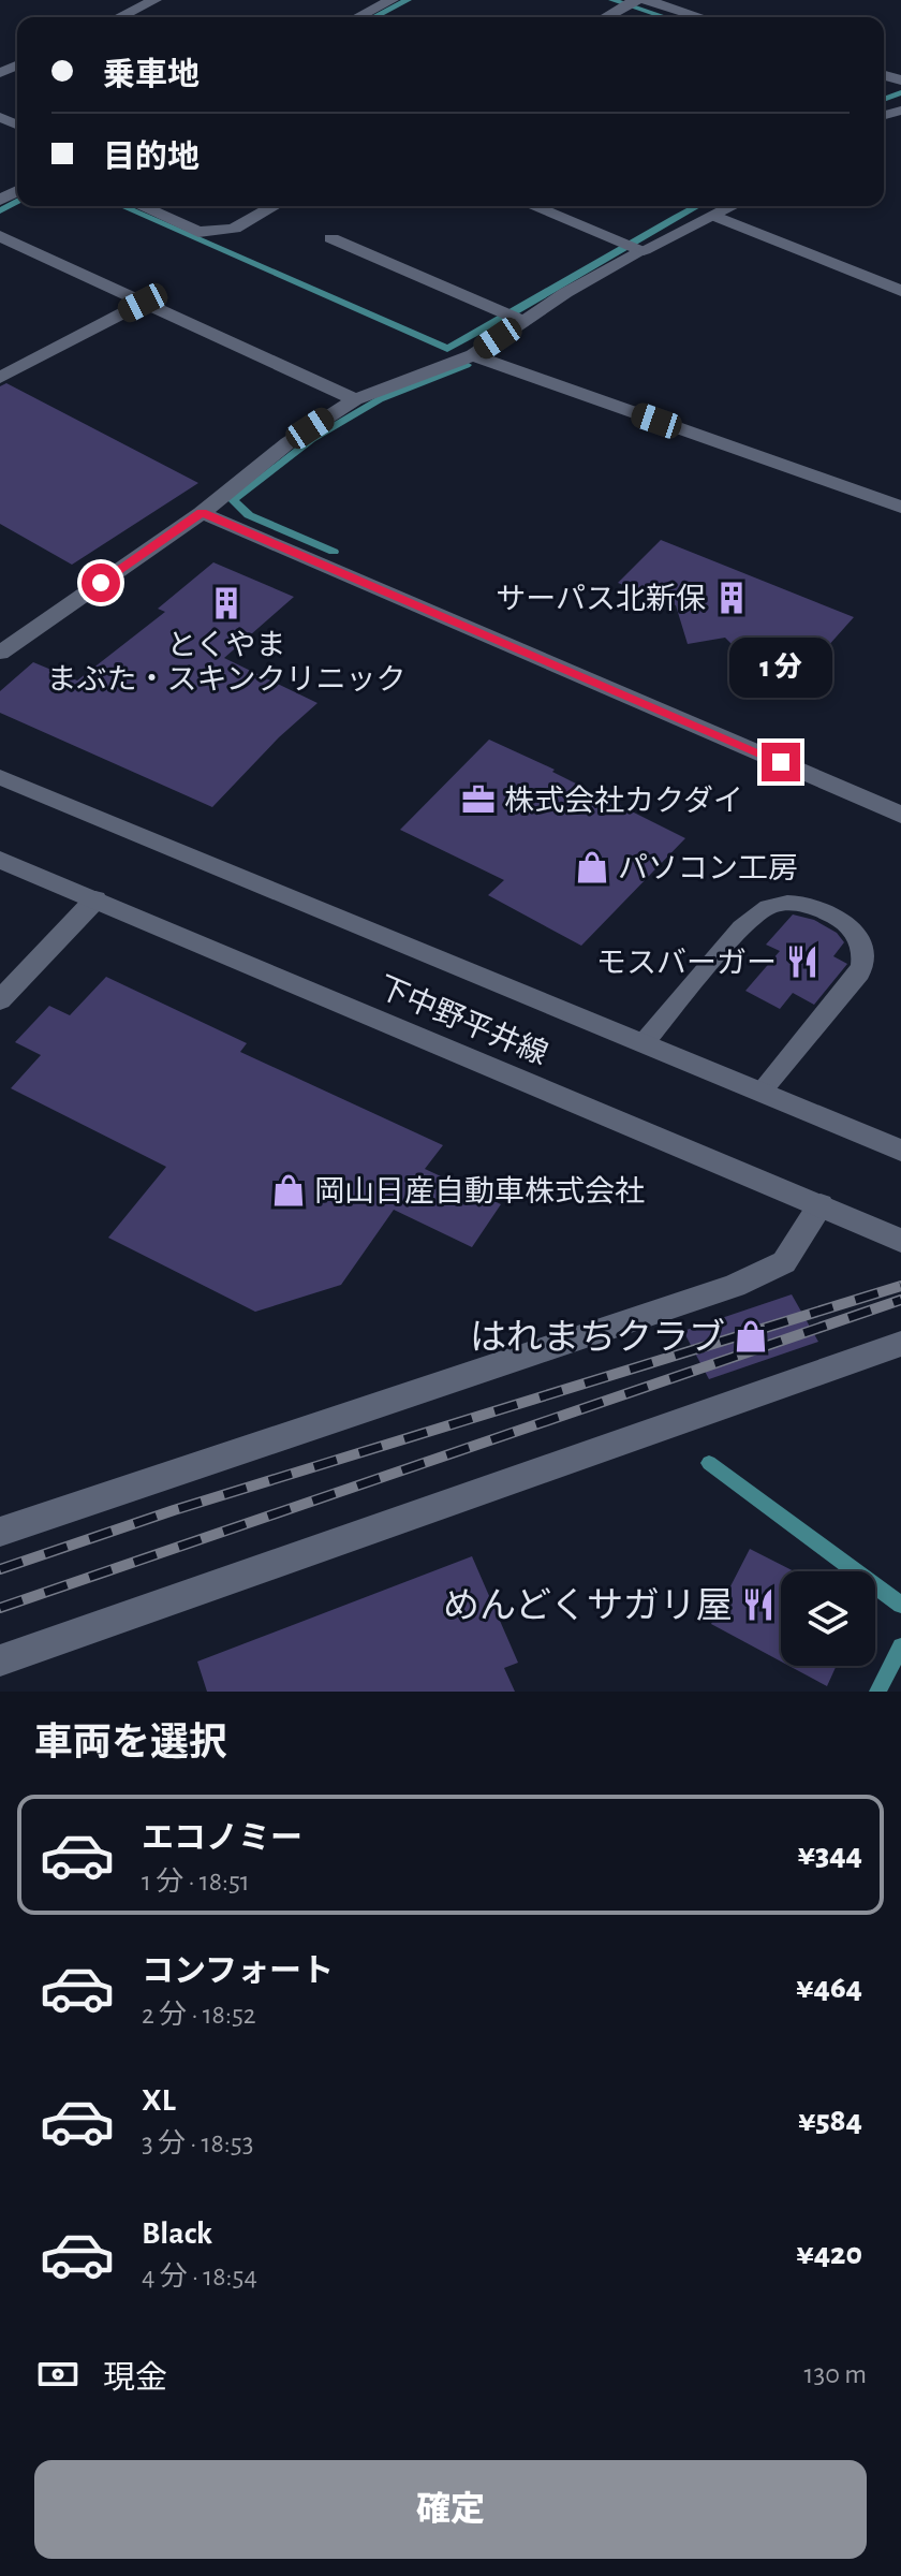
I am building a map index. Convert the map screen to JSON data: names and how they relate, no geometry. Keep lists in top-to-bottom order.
{
  "streets": {
    "street": ["下中野平井線"]
  },
  "places": {
    "building": ["サーパス北新保", "とくやま まぶた・スキンクリニック"],
    "office": ["株式会社カクダイ"],
    "shop": ["パソコン工房", "岡山日産自動車株式会社", "はれまちクラブ"],
    "restaurant": ["モスバーガー", "めんどくサガリ屋"]
  },
  "page": {
    "banner": ["乗車地", "目的地"],
    "bubble": "1 分",
    "heading": "車両を選択",
    "list": [
      {
        "name": "エコノミー",
        "note": "1 分 · 18:51",
        "value": "¥344"
      },
      {
        "name": "コンフォート",
        "note": "2 分 · 18:52",
        "value": "¥464"
      },
      {
        "name": "XL",
        "note": "3 分 · 18:53",
        "value": "¥584"
      },
      {
        "name": "Black",
        "note": "4 分 · 18:54",
        "value": "¥420"
      }
    ],
    "pay": ["現金", "130 m"],
    "buttons": "確定"
  }
}
